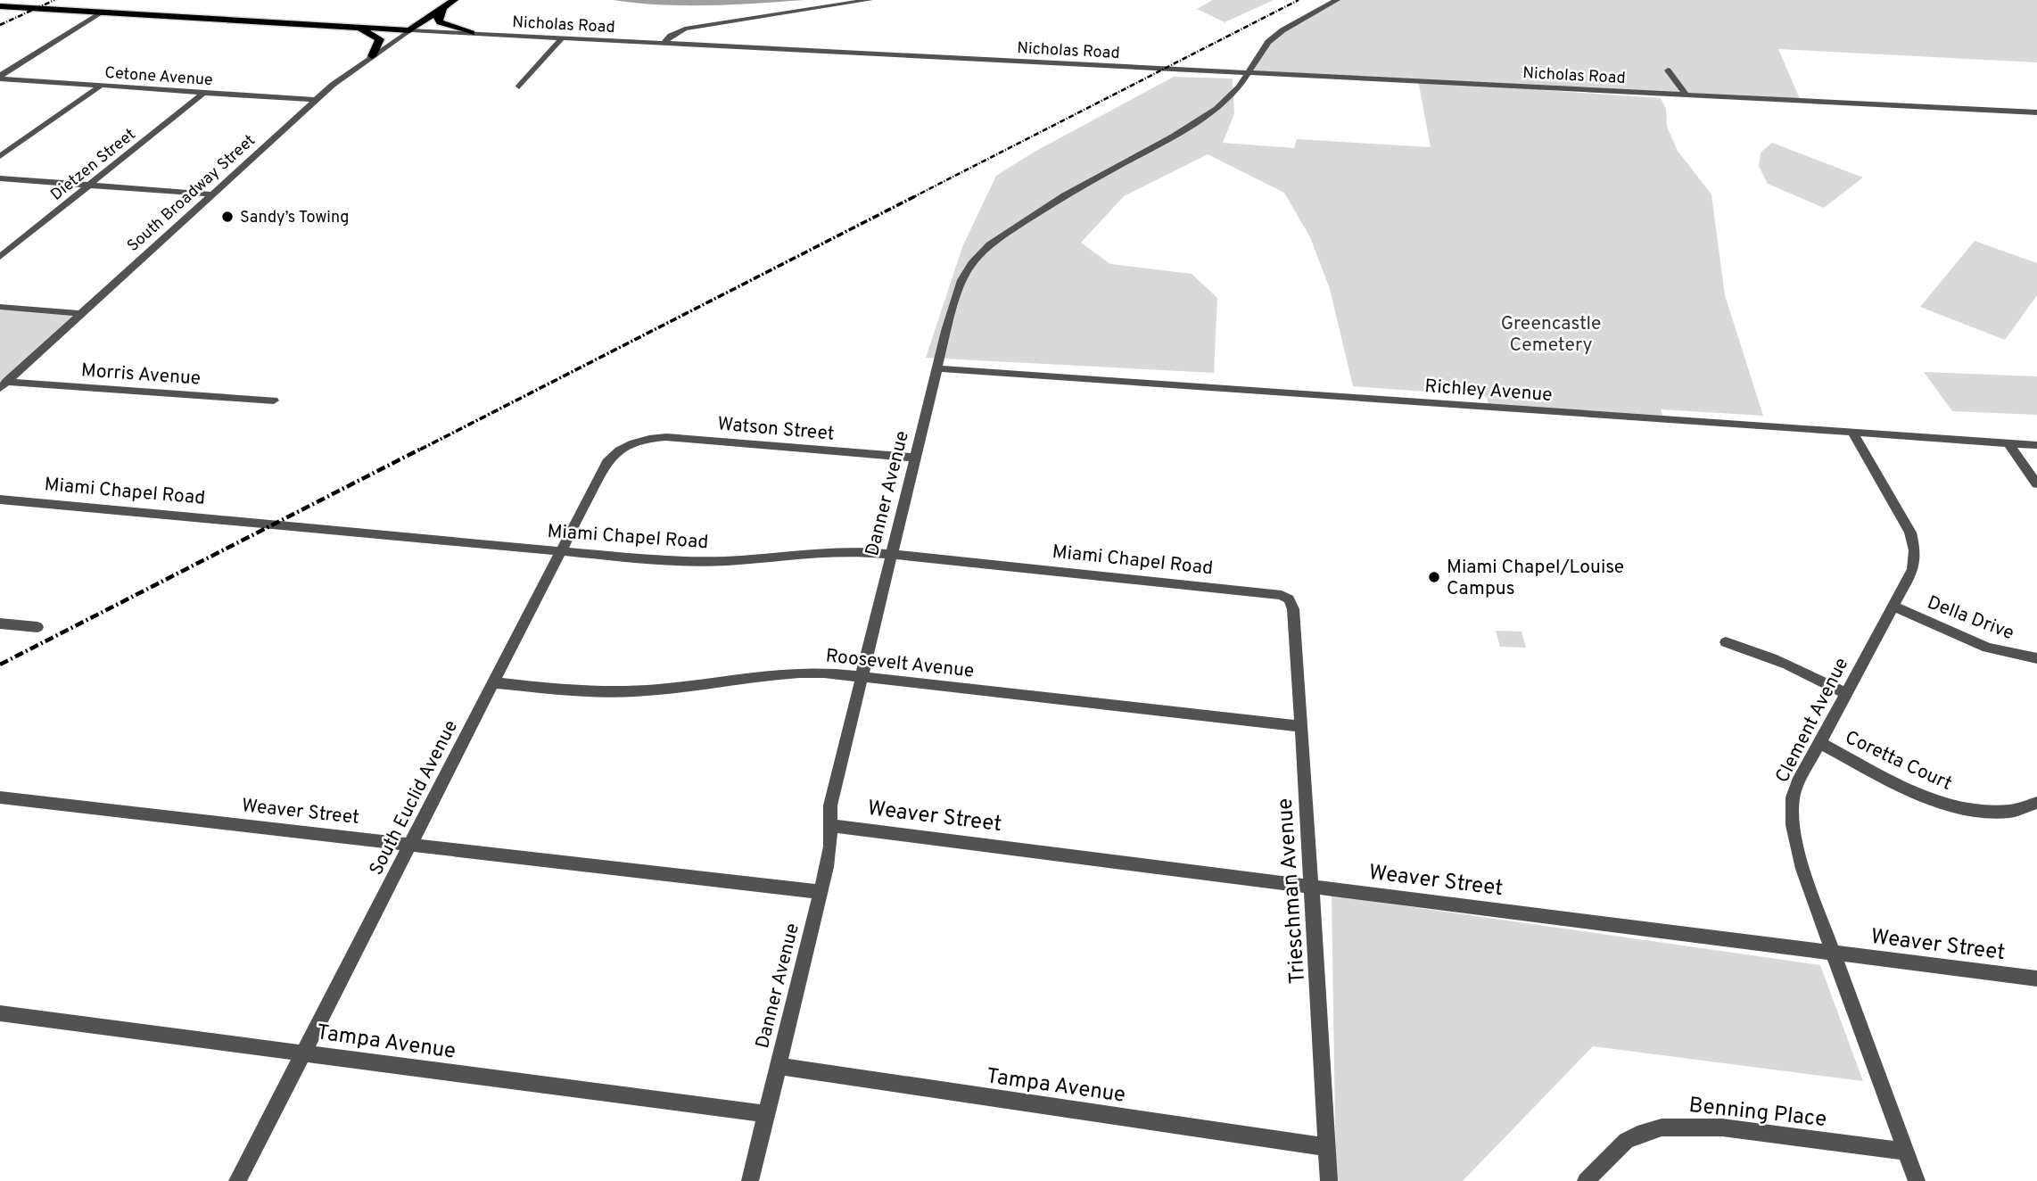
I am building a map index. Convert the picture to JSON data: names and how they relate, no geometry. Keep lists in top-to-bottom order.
{
  "streets": {
    "main road": ["Nicholas Road"],
    "street": [
      "Cetone Avenue",
      "Dietzen Street",
      "South Broadway Street",
      "Morris Avenue",
      "Richley Avenue",
      "Watson Street",
      "Miami Chapel Road",
      "Danner Avenue",
      "Della Drive",
      "Roosevelt Avenue",
      "Clement Avenue",
      "Coretta Court",
      "South Euclid Avenue",
      "Weaver Street",
      "Trieschman Avenue",
      "Tampa Avenue",
      "Benning Place"
    ]
  },
  "crossings": [
    ["Nicholas Road", "South Broadway Street"],
    ["Nicholas Road", "Danner Avenue"],
    ["Cetone Avenue", "Dietzen Street"],
    ["Cetone Avenue", "South Broadway Street"],
    ["South Broadway Street", "Morris Avenue"],
    ["Richley Avenue", "Danner Avenue"],
    ["Richley Avenue", "Clement Avenue"],
    ["Watson Street", "Danner Avenue"],
    ["Watson Street", "South Euclid Avenue"],
    ["Miami Chapel Road", "Danner Avenue"],
    ["Miami Chapel Road", "South Euclid Avenue"],
    ["Miami Chapel Road", "Trieschman Avenue"],
    ["Danner Avenue", "Roosevelt Avenue"],
    ["Danner Avenue", "Weaver Street"],
    ["Danner Avenue", "Tampa Avenue"],
    ["Della Drive", "Clement Avenue"],
    ["Roosevelt Avenue", "South Euclid Avenue"],
    ["Roosevelt Avenue", "Trieschman Avenue"],
    ["Clement Avenue", "Coretta Court"],
    ["Clement Avenue", "Weaver Street"],
    ["Clement Avenue", "Benning Place"],
    ["South Euclid Avenue", "Weaver Street"],
    ["South Euclid Avenue", "Tampa Avenue"],
    ["Weaver Street", "Trieschman Avenue"],
    ["Trieschman Avenue", "Tampa Avenue"]
  ],
  "parks": ["Greencastle Cemetery"],
  "places": ["Sandy’s Towing", "Miami Chapel/Louise Campus"]
}
